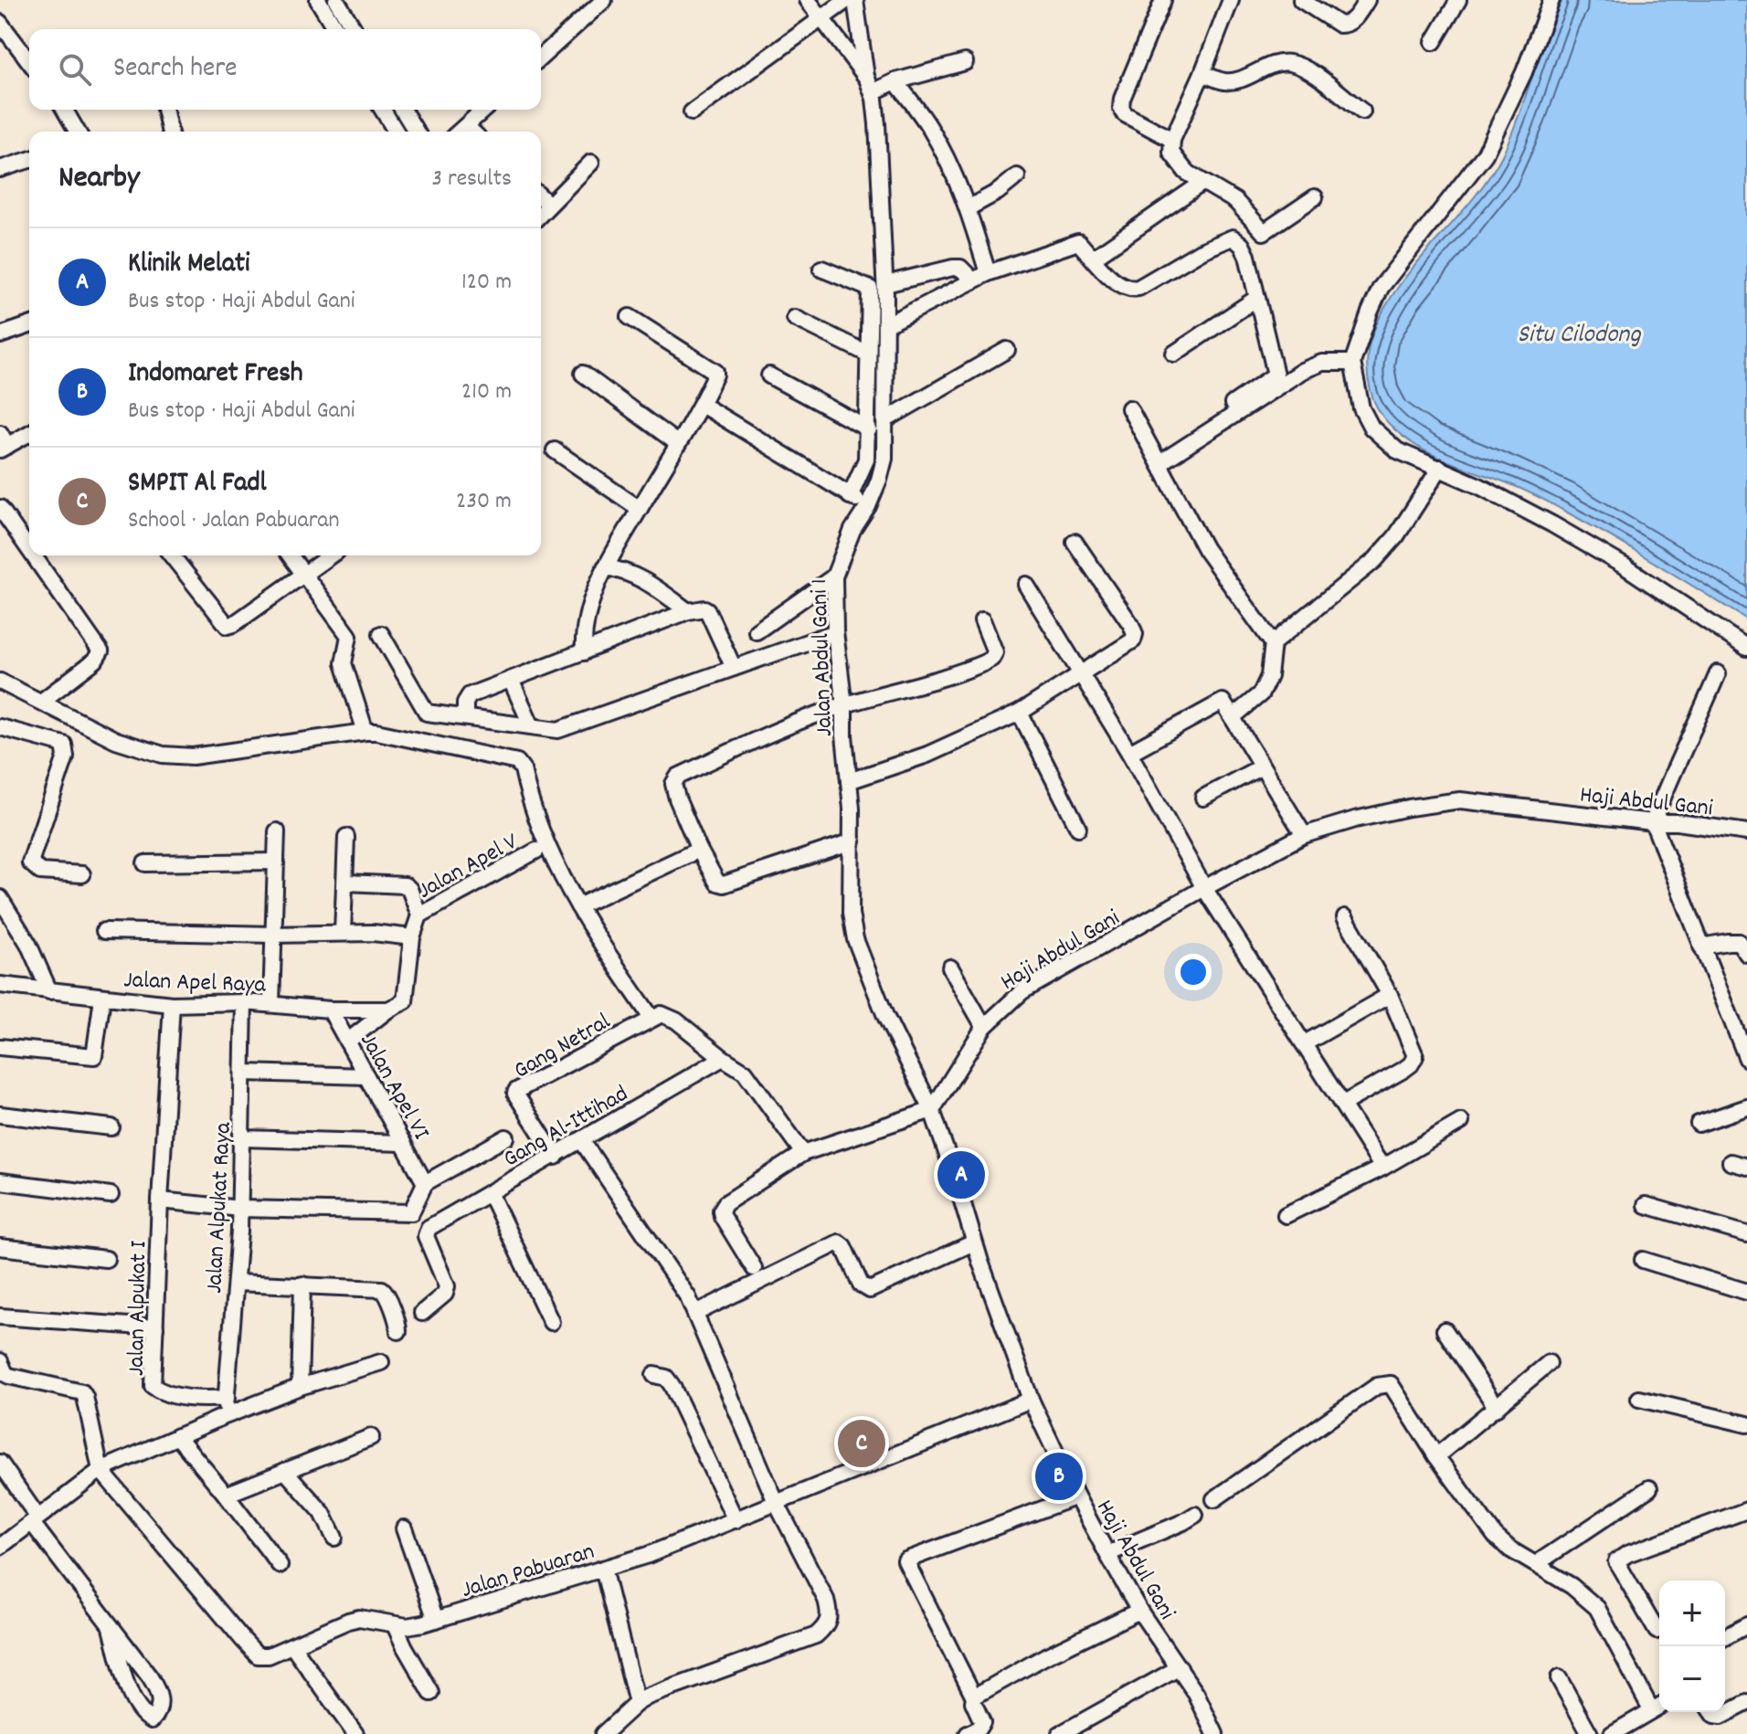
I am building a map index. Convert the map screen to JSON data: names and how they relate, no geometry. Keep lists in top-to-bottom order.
{
  "streets": {
    "street": [
      "Jalan Abdul Gani 1",
      "Haji Abdul Gani",
      "Jalan Apel V",
      "Jalan Apel Raya",
      "Gang Netral",
      "Jalan Apel VI",
      "Gang Al-Ittihad",
      "Jalan Alpukat Raya",
      "Jalan Alpukat I",
      "Jalan Pabuaran"
    ]
  },
  "crossings": [
    ["Jalan Abdul Gani 1", "Haji Abdul Gani"],
    ["Haji Abdul Gani", "Jalan Pabuaran"],
    ["Jalan Apel Raya", "Jalan Apel VI"],
    ["Jalan Apel Raya", "Jalan Alpukat Raya"],
    ["Jalan Apel Raya", "Jalan Alpukat I"],
    ["Gang Netral", "Gang Al-Ittihad"],
    ["Jalan Alpukat Raya", "Jalan Alpukat I"]
  ],
  "water": ["Situ Cilodong"],
  "page": {
    "search": "Search here",
    "heading": ["Nearby", "3 results"],
    "list": [
      {
        "mark": "A",
        "name": "Klinik Melati",
        "note": "Bus stop · Haji Abdul Gani",
        "value": "120 m"
      },
      {
        "mark": "B",
        "name": "Indomaret Fresh",
        "note": "Bus stop · Haji Abdul Gani",
        "value": "210 m"
      },
      {
        "mark": "C",
        "name": "SMPIT Al Fadl",
        "note": "School · Jalan Pabuaran",
        "value": "230 m"
      }
    ],
    "pins": ["A", "C", "B"],
    "map_buttons": ["+", "−"]
  }
}
